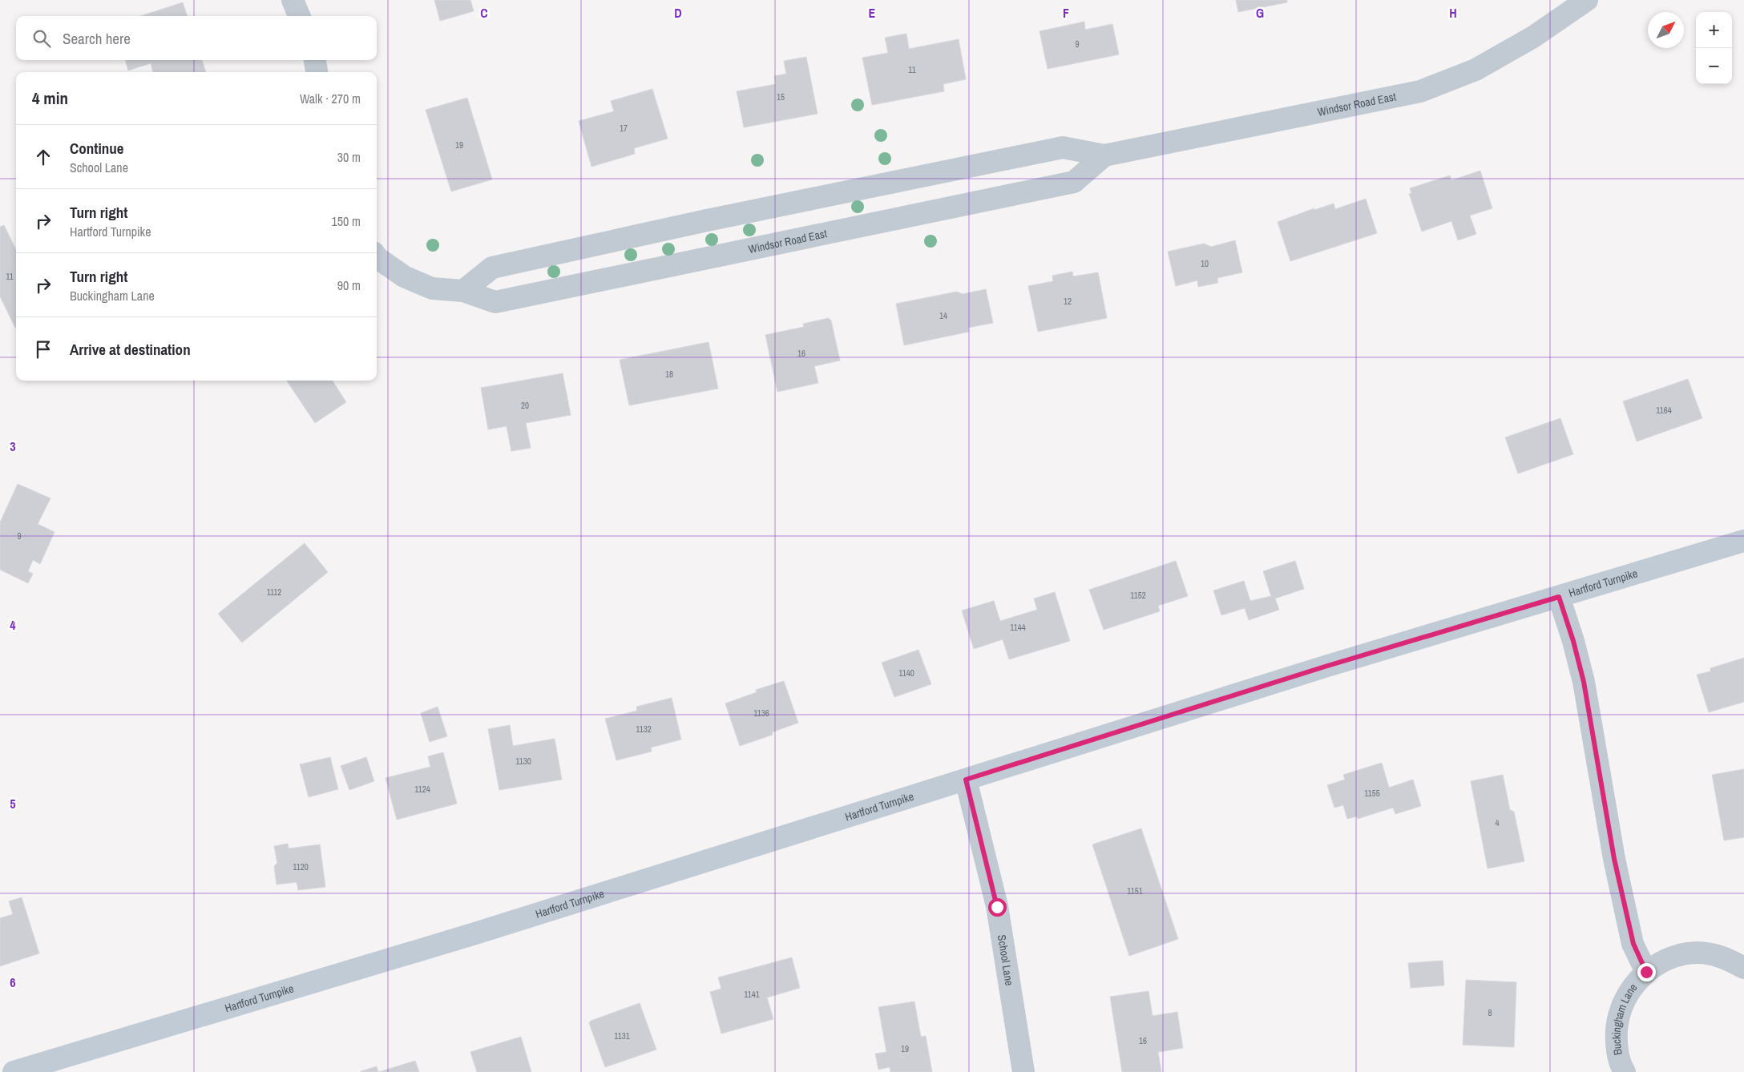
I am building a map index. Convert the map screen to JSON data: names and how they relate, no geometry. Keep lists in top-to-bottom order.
{
  "streets": {
    "main road": ["Hartford Turnpike"],
    "street": ["Windsor Road East", "School Lane", "Buckingham Lane"]
  },
  "crossings": [
    ["Hartford Turnpike", "School Lane"],
    ["Hartford Turnpike", "Buckingham Lane"]
  ],
  "house_numbers": [
    "9",
    "11",
    "15",
    "17",
    "19",
    "10",
    "11",
    "12",
    "14",
    "16",
    "18",
    "20",
    "1164",
    "9",
    "1112",
    "1152",
    "1144",
    "1140",
    "1136",
    "1132",
    "1130",
    "1124",
    "1155",
    "4",
    "1120",
    "1151",
    "1141",
    "8",
    "1131",
    "16",
    "19"
  ],
  "north": "top right",
  "page": {
    "map_buttons": ["+", "−"],
    "search": "Search here",
    "heading": ["4 min", "Walk · 270 m"],
    "list": [
      ["Continue", "School Lane", "30 m"],
      ["Turn right", "Hartford Turnpike", "150 m"],
      ["Turn right", "Buckingham Lane", "90 m"],
      "Arrive at destination"
    ]
  },
  "grid": {
    "columns": [
      "C",
      "D",
      "E",
      "F",
      "G",
      "H"
    ],
    "rows": [
      "3",
      "4",
      "5",
      "6"
    ]
  }
}
